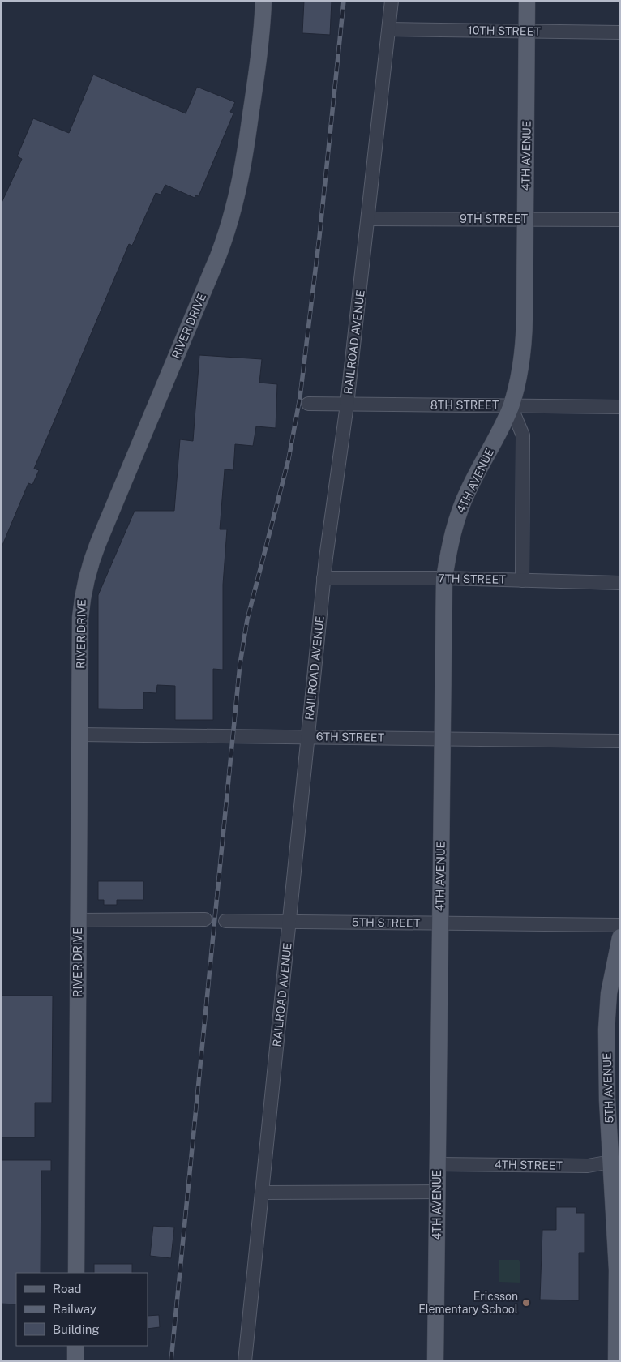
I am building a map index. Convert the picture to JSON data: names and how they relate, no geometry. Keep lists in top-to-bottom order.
{
  "streets": {
    "main road": ["4TH AVENUE", "RIVER DRIVE", "5TH AVENUE"],
    "street": [
      "10TH STREET",
      "9TH STREET",
      "RAILROAD AVENUE",
      "8TH STREET",
      "7TH STREET",
      "6TH STREET",
      "5TH STREET",
      "4TH STREET"
    ]
  },
  "crossings": [
    ["10TH STREET", "4TH AVENUE"],
    ["10TH STREET", "RAILROAD AVENUE"],
    ["4TH AVENUE", "9TH STREET"],
    ["4TH AVENUE", "8TH STREET"],
    ["4TH AVENUE", "7TH STREET"],
    ["4TH AVENUE", "6TH STREET"],
    ["4TH AVENUE", "5TH STREET"],
    ["4TH AVENUE", "4TH STREET"],
    ["9TH STREET", "RAILROAD AVENUE"],
    ["RIVER DRIVE", "6TH STREET"],
    ["RAILROAD AVENUE", "8TH STREET"],
    ["RAILROAD AVENUE", "7TH STREET"],
    ["RAILROAD AVENUE", "6TH STREET"],
    ["RAILROAD AVENUE", "5TH STREET"],
    ["5TH AVENUE", "4TH STREET"]
  ],
  "places": ["Ericsson Elementary School"],
  "legend": ["Road", "Railway", "Building"]
}
